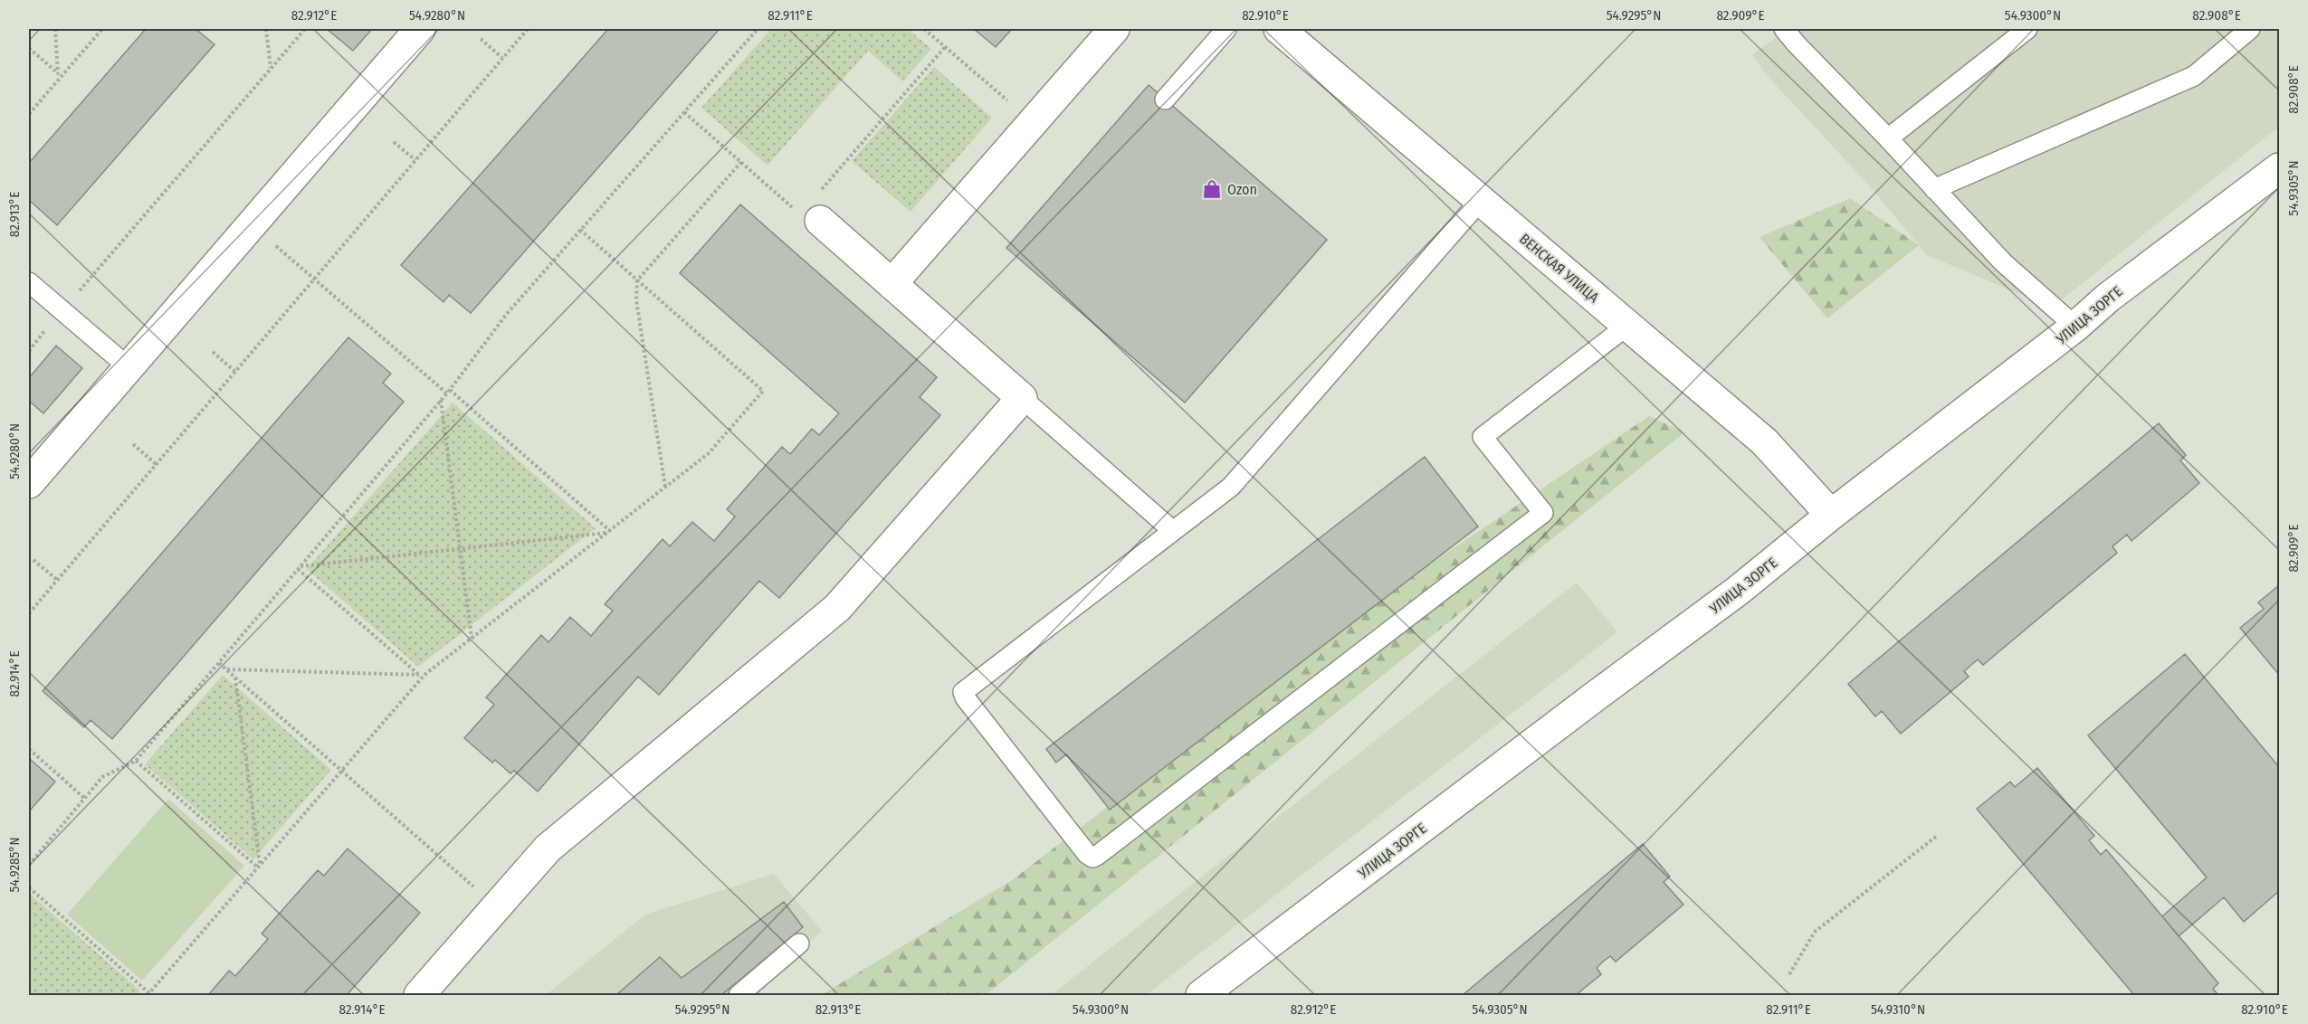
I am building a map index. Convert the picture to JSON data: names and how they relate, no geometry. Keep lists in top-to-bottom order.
{
  "streets": {
    "street": ["ВЕНСКАЯ УЛИЦА", "УЛИЦА ЗОРГЕ"]
  },
  "crossings": [
    ["ВЕНСКАЯ УЛИЦА", "УЛИЦА ЗОРГЕ"]
  ],
  "places": {
    "shop": ["Ozon"]
  },
  "coordinates": [
    "82.912°E",
    "54.9280°N",
    "82.911°E",
    "82.910°E",
    "54.9295°N",
    "82.909°E",
    "54.9300°N",
    "82.908°E",
    "54.9305°N",
    "82.913°E",
    "82.914°E",
    "54.9285°N",
    "54.9310°N"
  ]
}
